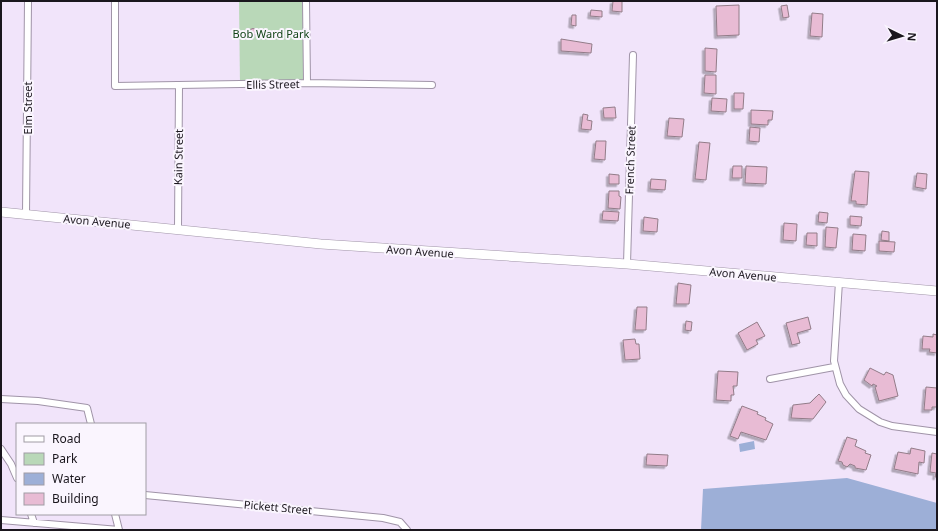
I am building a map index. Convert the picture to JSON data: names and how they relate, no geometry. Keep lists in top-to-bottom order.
{
  "streets": {
    "main road": ["Avon Avenue"],
    "street": [
      "Ellis Street",
      "Elm Street",
      "Kain Street",
      "French Street",
      "Pickett Street"
    ]
  },
  "crossings": [
    ["Ellis Street", "Kain Street"],
    ["Elm Street", "Avon Avenue"],
    ["Kain Street", "Avon Avenue"],
    ["French Street", "Avon Avenue"]
  ],
  "parks": ["Bob Ward Park"],
  "legend": [
    "Road",
    "Park",
    "Water",
    "Building"
  ],
  "north": "right"
}
